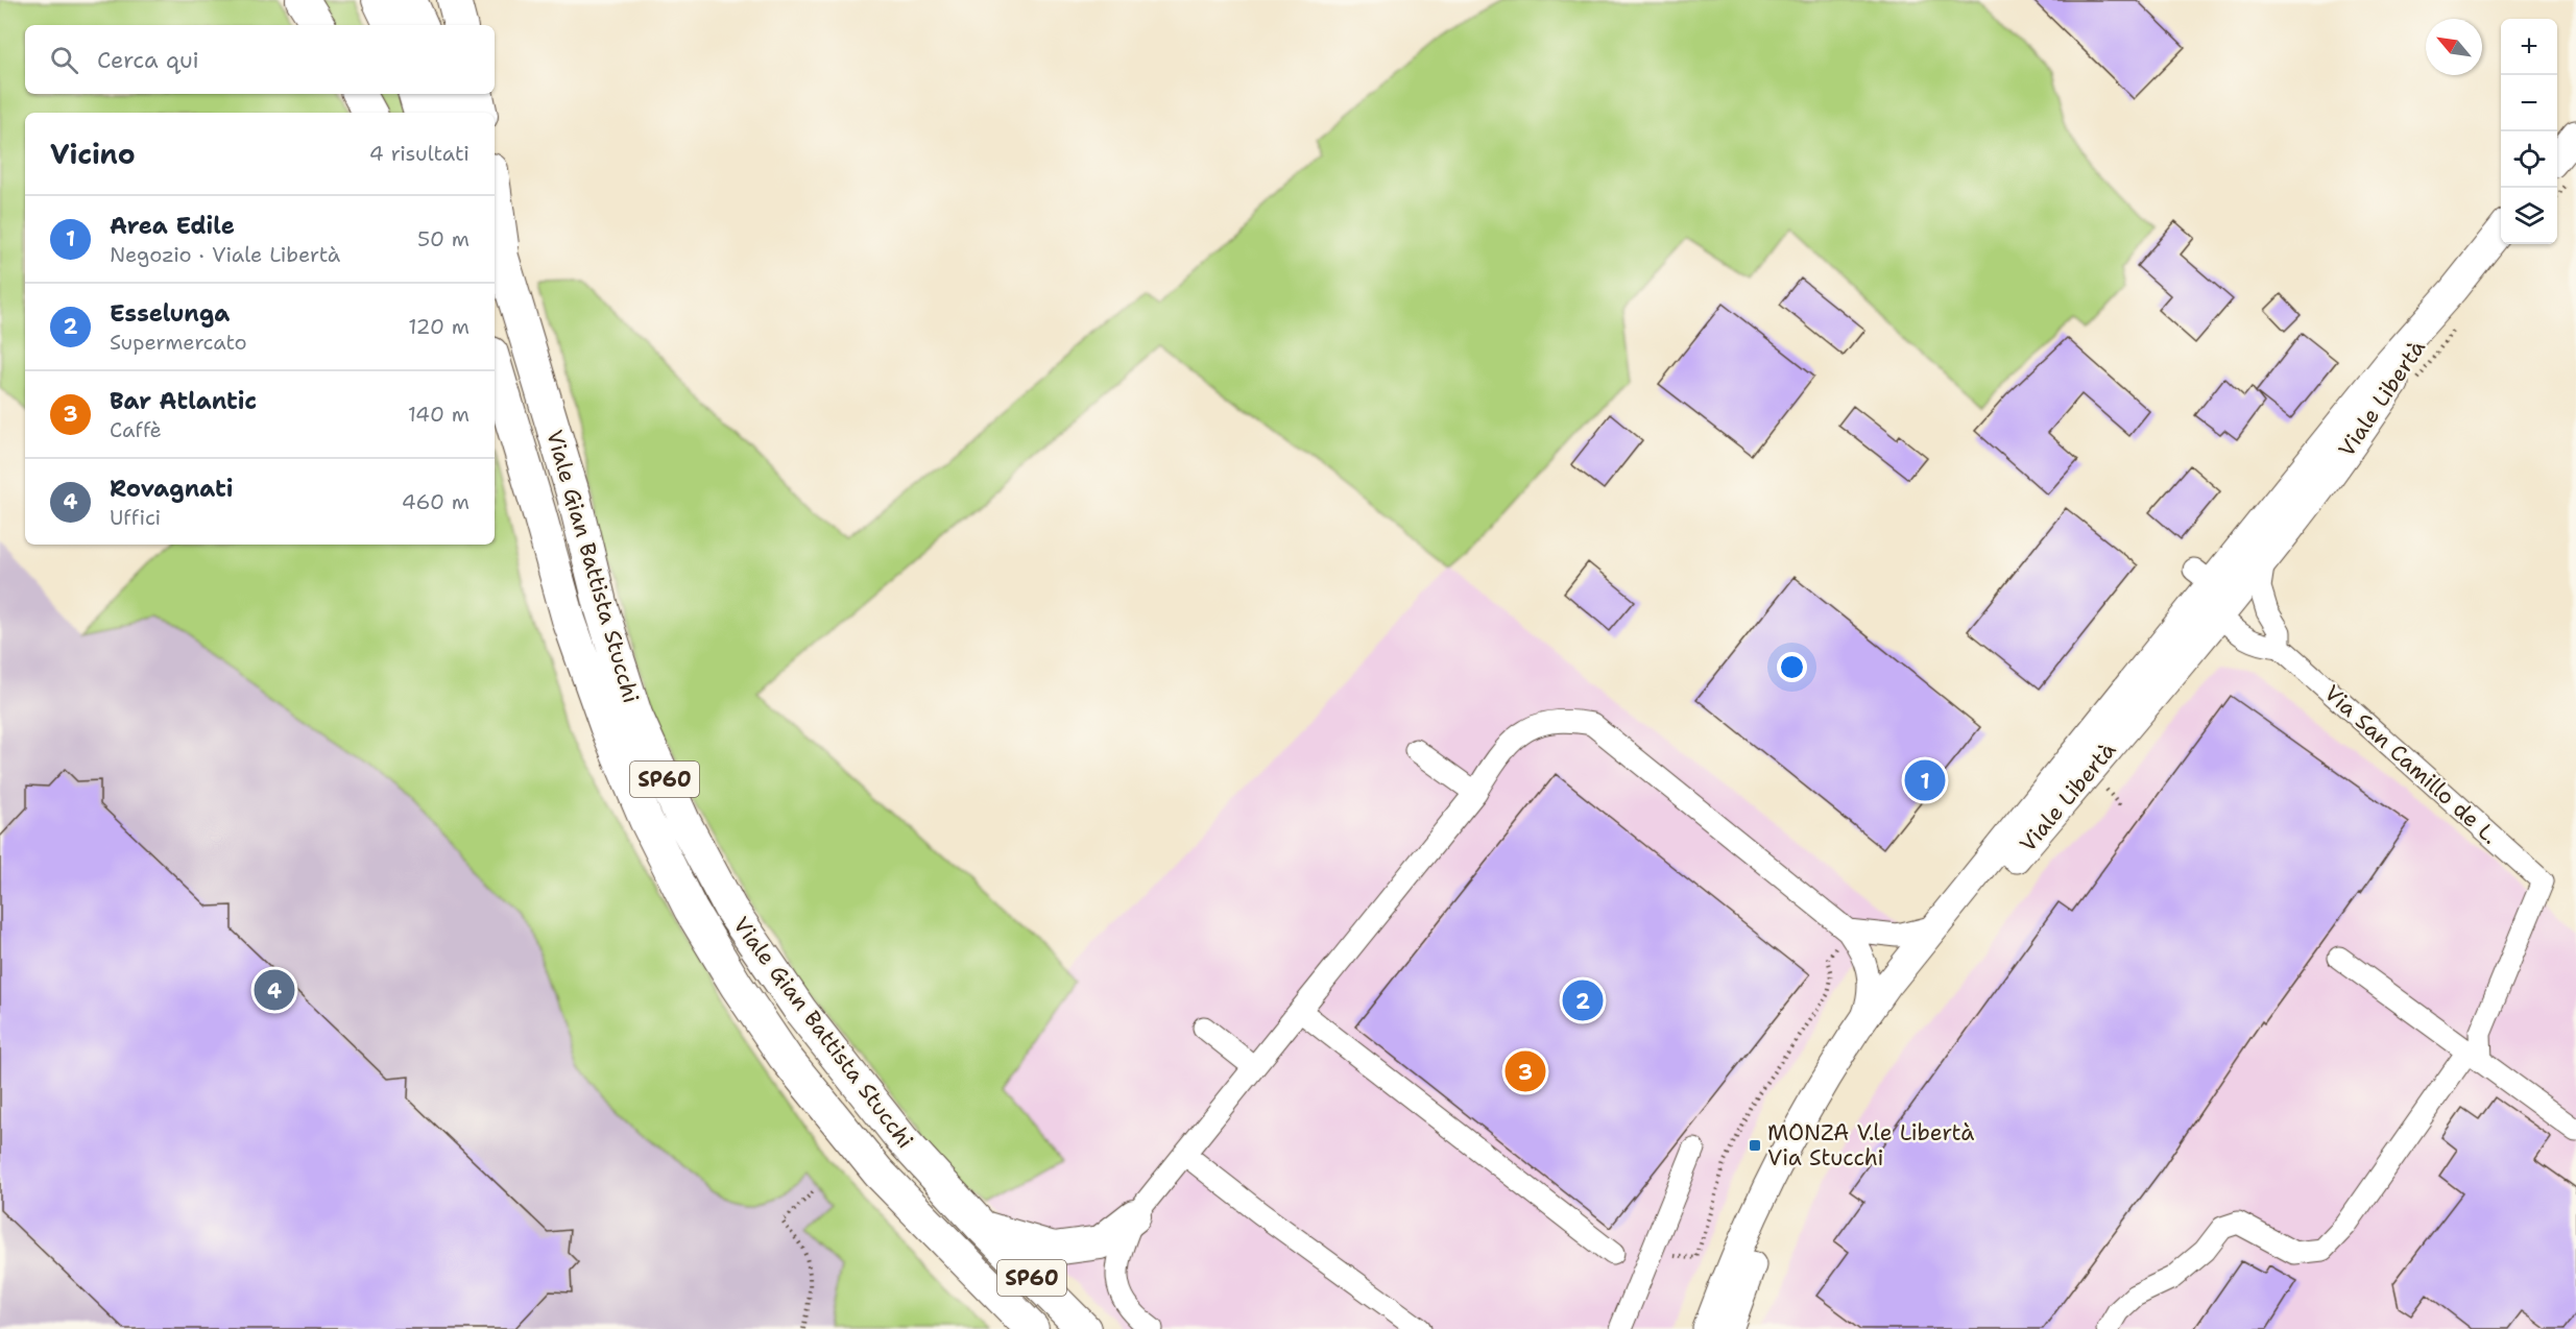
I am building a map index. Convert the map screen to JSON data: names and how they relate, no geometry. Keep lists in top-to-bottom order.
{
  "streets": {
    "highway": ["Viale Gian Battista Stucchi", "SP60"],
    "main road": ["Viale Libertà"],
    "street": ["Via San Camillo de L."]
  },
  "places": {
    "transit": ["MONZA V.le Libertà Via Stucchi"]
  },
  "north": "top left",
  "page": {
    "map_buttons": ["+", "−"],
    "search": "Cerca qui",
    "heading": ["Vicino", "4 risultati"],
    "list": [
      {
        "mark": "1",
        "name": "Area Edile",
        "note": "Negozio · Viale Libertà",
        "value": "50 m"
      },
      {
        "mark": "2",
        "name": "Esselunga",
        "note": "Supermercato",
        "value": "120 m"
      },
      {
        "mark": "3",
        "name": "Bar Atlantic",
        "note": "Caffè",
        "value": "140 m"
      },
      {
        "mark": "4",
        "name": "Rovagnati",
        "note": "Uffici",
        "value": "460 m"
      }
    ],
    "pins": [
      "1",
      "4",
      "2",
      "3"
    ]
  }
}
